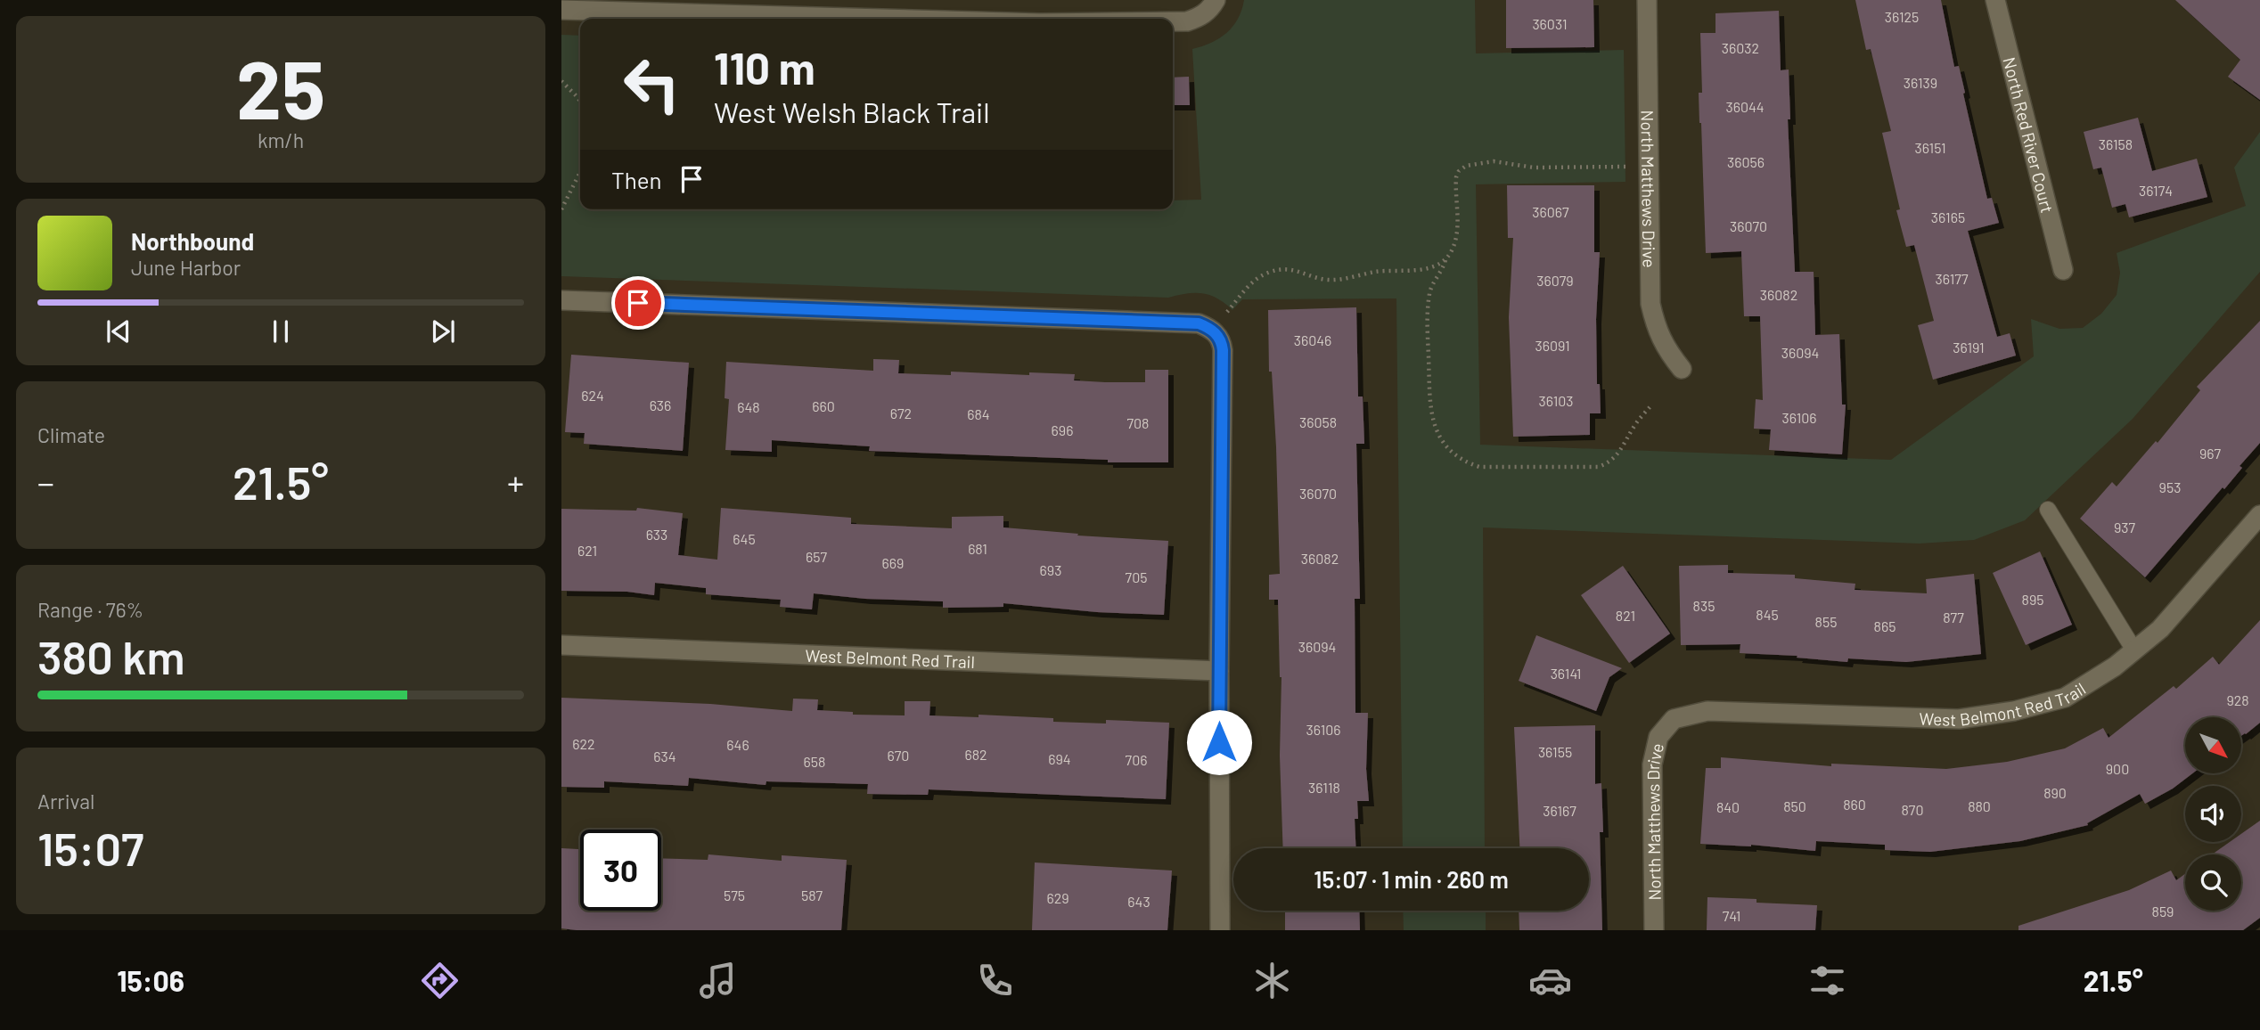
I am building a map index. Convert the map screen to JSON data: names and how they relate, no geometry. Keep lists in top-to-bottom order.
{
  "streets": {
    "street": ["North Red River Court", "North Matthews Drive", "West Belmont Red Trail"]
  },
  "crossings": [
    ["North Matthews Drive", "West Belmont Red Trail"]
  ],
  "house_numbers": [
    "36125",
    "36031",
    "36032",
    "36139",
    "36044",
    "36158",
    "36151",
    "36056",
    "36174",
    "36067",
    "36165",
    "36070",
    "36177",
    "36079",
    "36082",
    "36046",
    "36091",
    "36191",
    "36094",
    "624",
    "36103",
    "636",
    "660",
    "648",
    "672",
    "684",
    "36106",
    "36058",
    "708",
    "696",
    "967",
    "953",
    "36070",
    "937",
    "633",
    "645",
    "681",
    "621",
    "657",
    "36082",
    "669",
    "693",
    "705",
    "895",
    "835",
    "845",
    "821",
    "877",
    "855",
    "865",
    "36094",
    "36141",
    "928",
    "36106",
    "622",
    "646",
    "36155",
    "682",
    "670",
    "634",
    "694",
    "706",
    "658",
    "900",
    "36118",
    "890",
    "860",
    "850",
    "880",
    "840",
    "870",
    "36167",
    "575",
    "587",
    "629",
    "643",
    "859",
    "741"
  ],
  "north": "bottom right",
  "page": {
    "tile": [
      ["25", "km/h"],
      "Climate",
      ["Range · 76%", "380 km"],
      ["Arrival", "15:07"]
    ],
    "turn": ["110 m", "West Welsh Black Trail"],
    "then": "Then",
    "song": ["Northbound", "June Harbor"],
    "heat": ["−", "21.5°", "+"],
    "limit": "30",
    "trip": "15:07 · 1 min · 260 m",
    "tabs": ["15:06", "21.5°"]
  }
}
